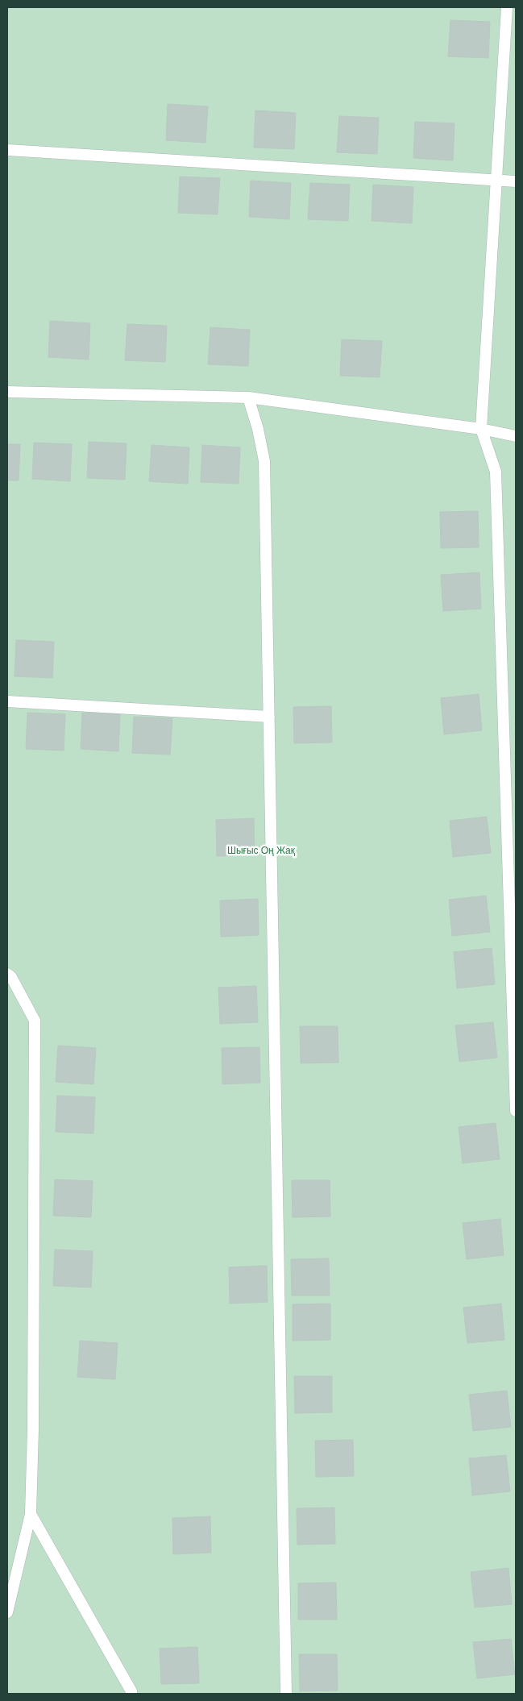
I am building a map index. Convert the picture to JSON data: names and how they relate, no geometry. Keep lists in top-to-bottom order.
{
  "parks": ["Шығыс Оң Жақ"]
}
